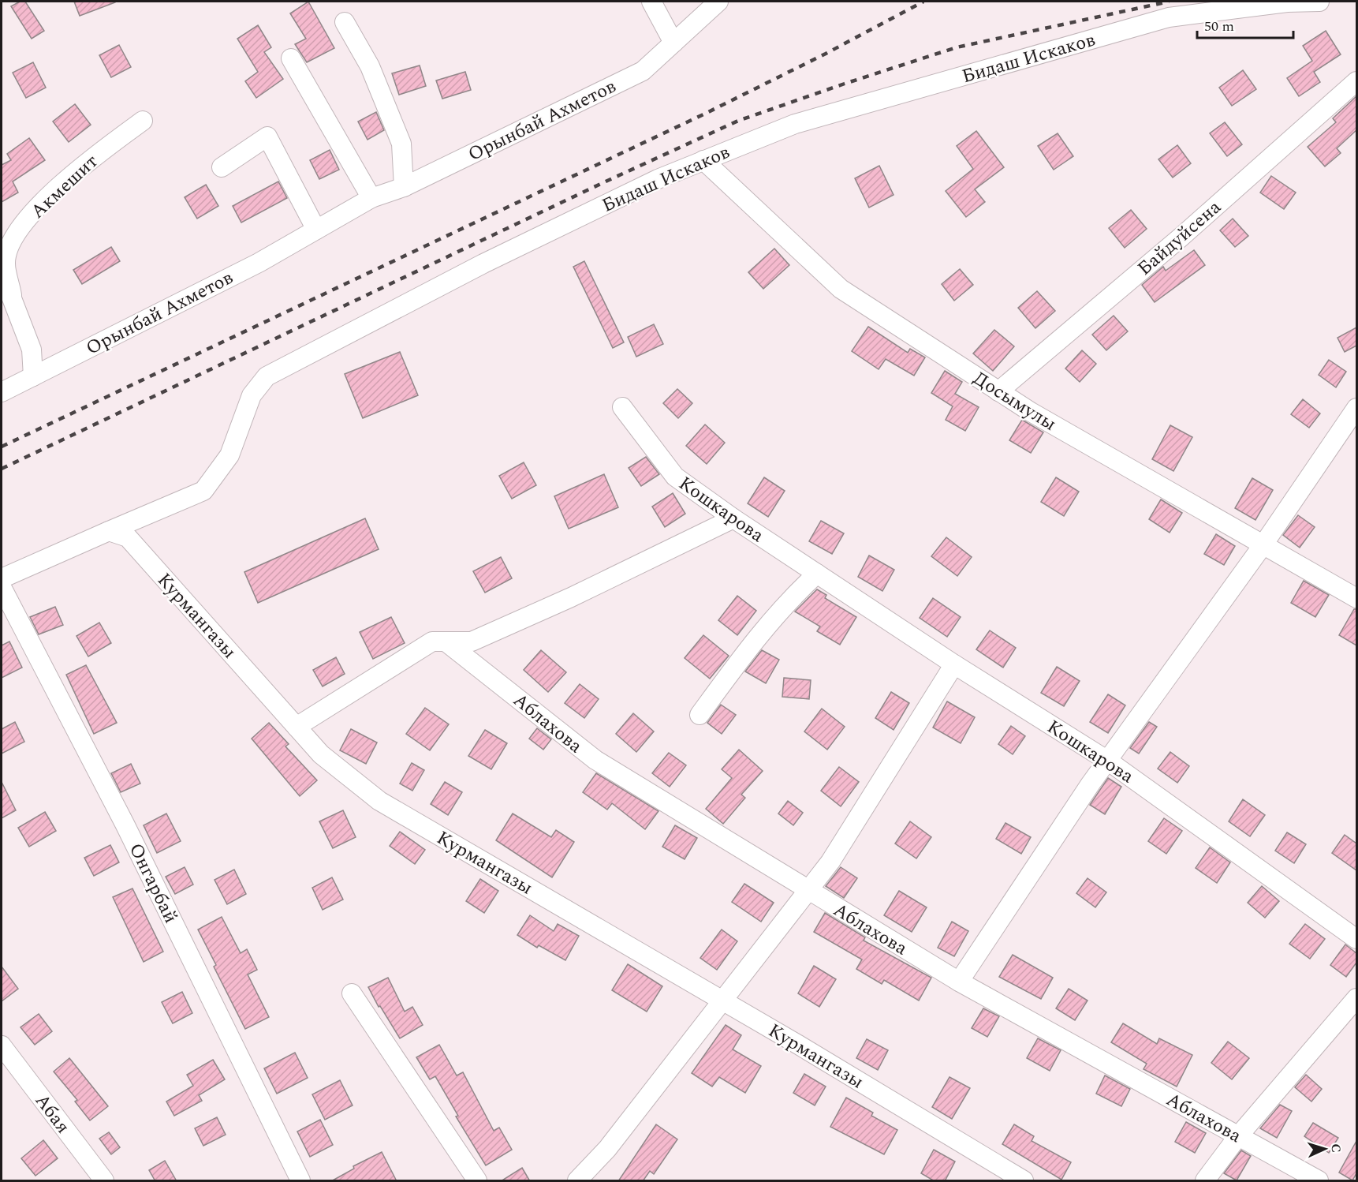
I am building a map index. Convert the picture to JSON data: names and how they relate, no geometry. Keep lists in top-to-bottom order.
{
  "streets": {
    "street": [
      "Бидаш Искаков",
      "Орынбай Ахметов",
      "Акмешит",
      "Байдуйсена",
      "Досымулы",
      "Кошкарова",
      "Курмангазы",
      "Аблахова",
      "Онгарбай",
      "Абая"
    ]
  },
  "crossings": [
    ["Бидаш Искаков", "Досымулы"],
    ["Бидаш Искаков", "Курмангазы"],
    ["Орынбай Ахметов", "Акмешит"],
    ["Байдуйсена", "Досымулы"]
  ],
  "scale_bar": "50 m",
  "north": "right"
}
